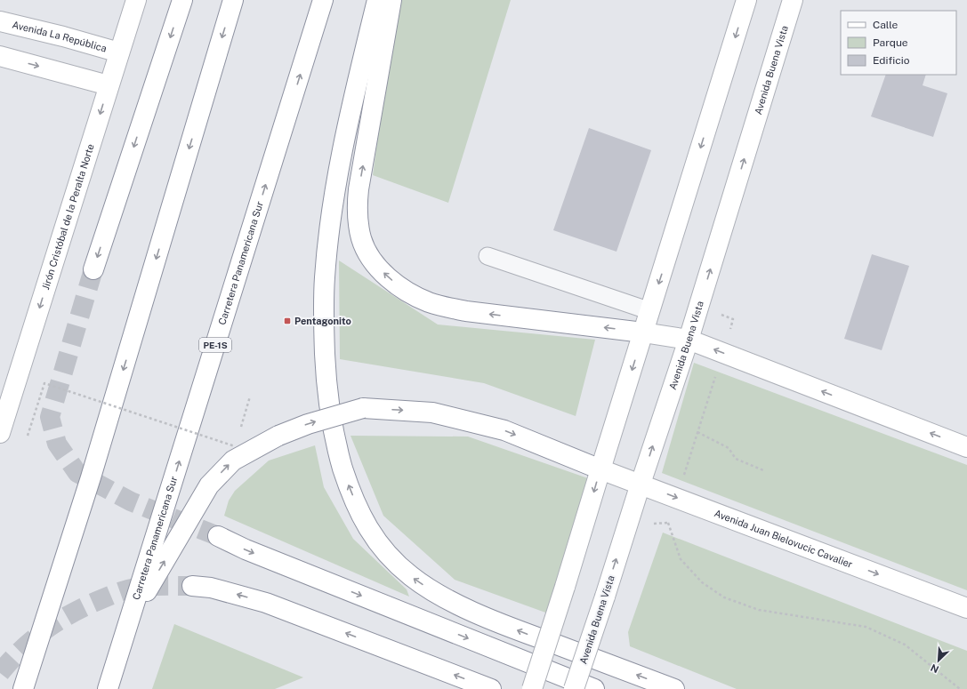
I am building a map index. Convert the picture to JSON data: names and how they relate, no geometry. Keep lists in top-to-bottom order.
{
  "streets": {
    "main road": [
      "Avenida La República",
      "Avenida Buena Vista",
      "Jirón Cristóbal de la Peralta Norte",
      "Carretera Panamericana Sur",
      "PE-1S",
      "Avenida Juan Bielovucic Cavalier"
    ]
  },
  "crossings": [
    ["Avenida La República", "Jirón Cristóbal de la Peralta Norte"],
    ["Avenida Buena Vista", "Avenida Juan Bielovucic Cavalier"]
  ],
  "one_way": ["Avenida Juan Bielovucic Cavalier"],
  "places": {
    "transit": ["Pentagonito"]
  },
  "legend": ["Calle", "Parque", "Edificio"],
  "north": "bottom left"
}
